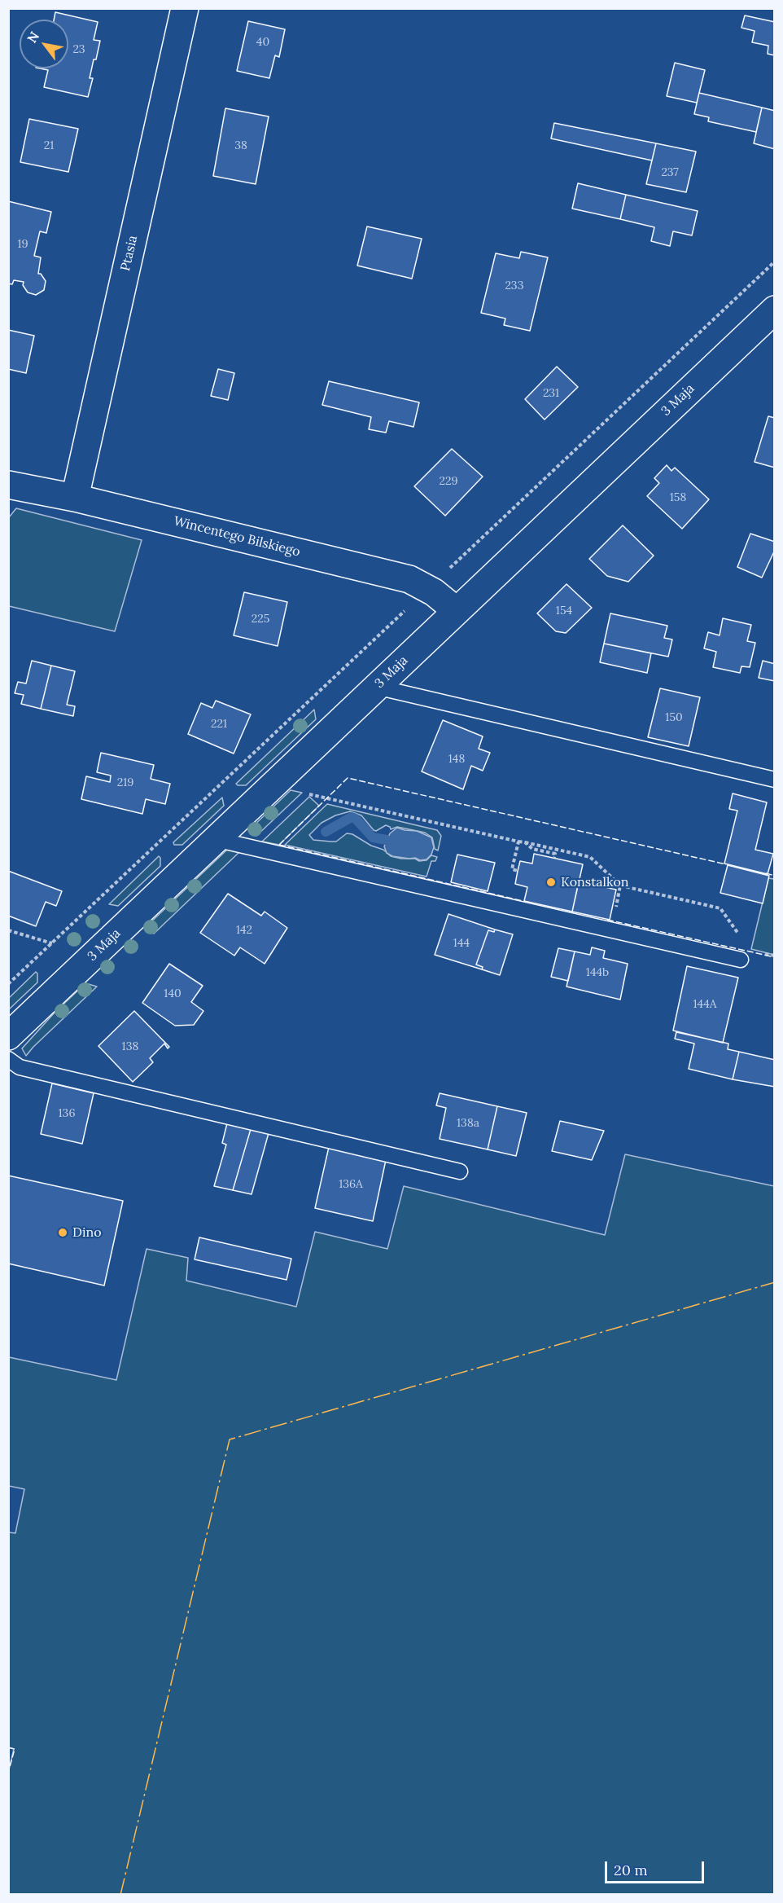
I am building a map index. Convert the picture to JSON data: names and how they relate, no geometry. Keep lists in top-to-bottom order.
{
  "streets": {
    "street": ["Ptasia", "3 Maja", "Wincentego Bilskiego"]
  },
  "crossings": [
    ["Ptasia", "Wincentego Bilskiego"],
    ["3 Maja", "Wincentego Bilskiego"]
  ],
  "places": ["Konstalkon", "Dino"],
  "house_numbers": [
    "40",
    "23",
    "21",
    "38",
    "237",
    "19",
    "233",
    "231",
    "229",
    "158",
    "154",
    "225",
    "150",
    "221",
    "148",
    "219",
    "142",
    "144",
    "144b",
    "140",
    "144A",
    "138",
    "136",
    "138a",
    "136A"
  ],
  "scale_bar": "20 m",
  "north": "top left"
}
